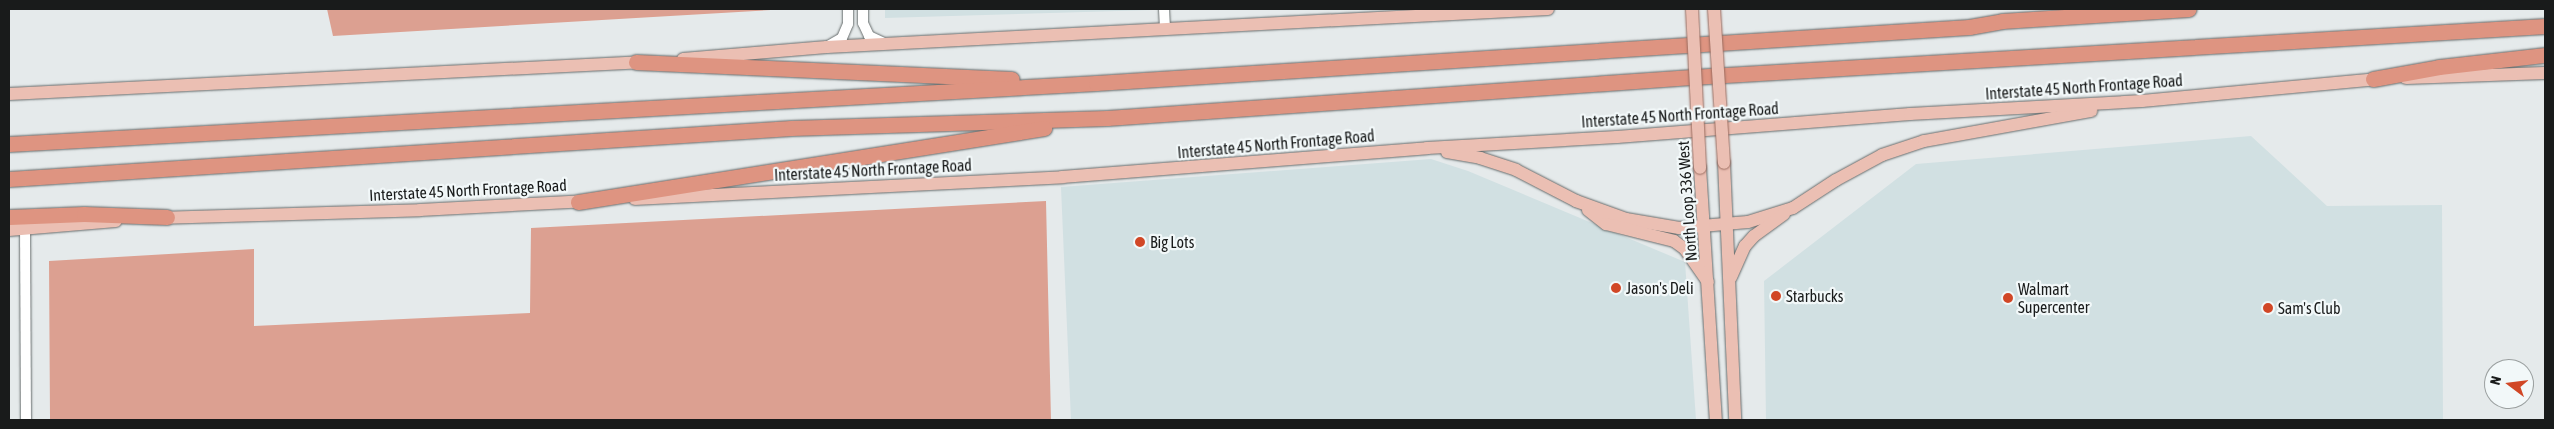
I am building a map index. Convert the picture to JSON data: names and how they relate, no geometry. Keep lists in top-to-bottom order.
{
  "streets": {
    "main road": ["Interstate 45 North Frontage Road", "North Loop 336 West"]
  },
  "places": [
    "Big Lots",
    "Jason's Deli",
    "Starbucks",
    "Walmart Supercenter",
    "Sam's Club"
  ],
  "north": "left"
}
